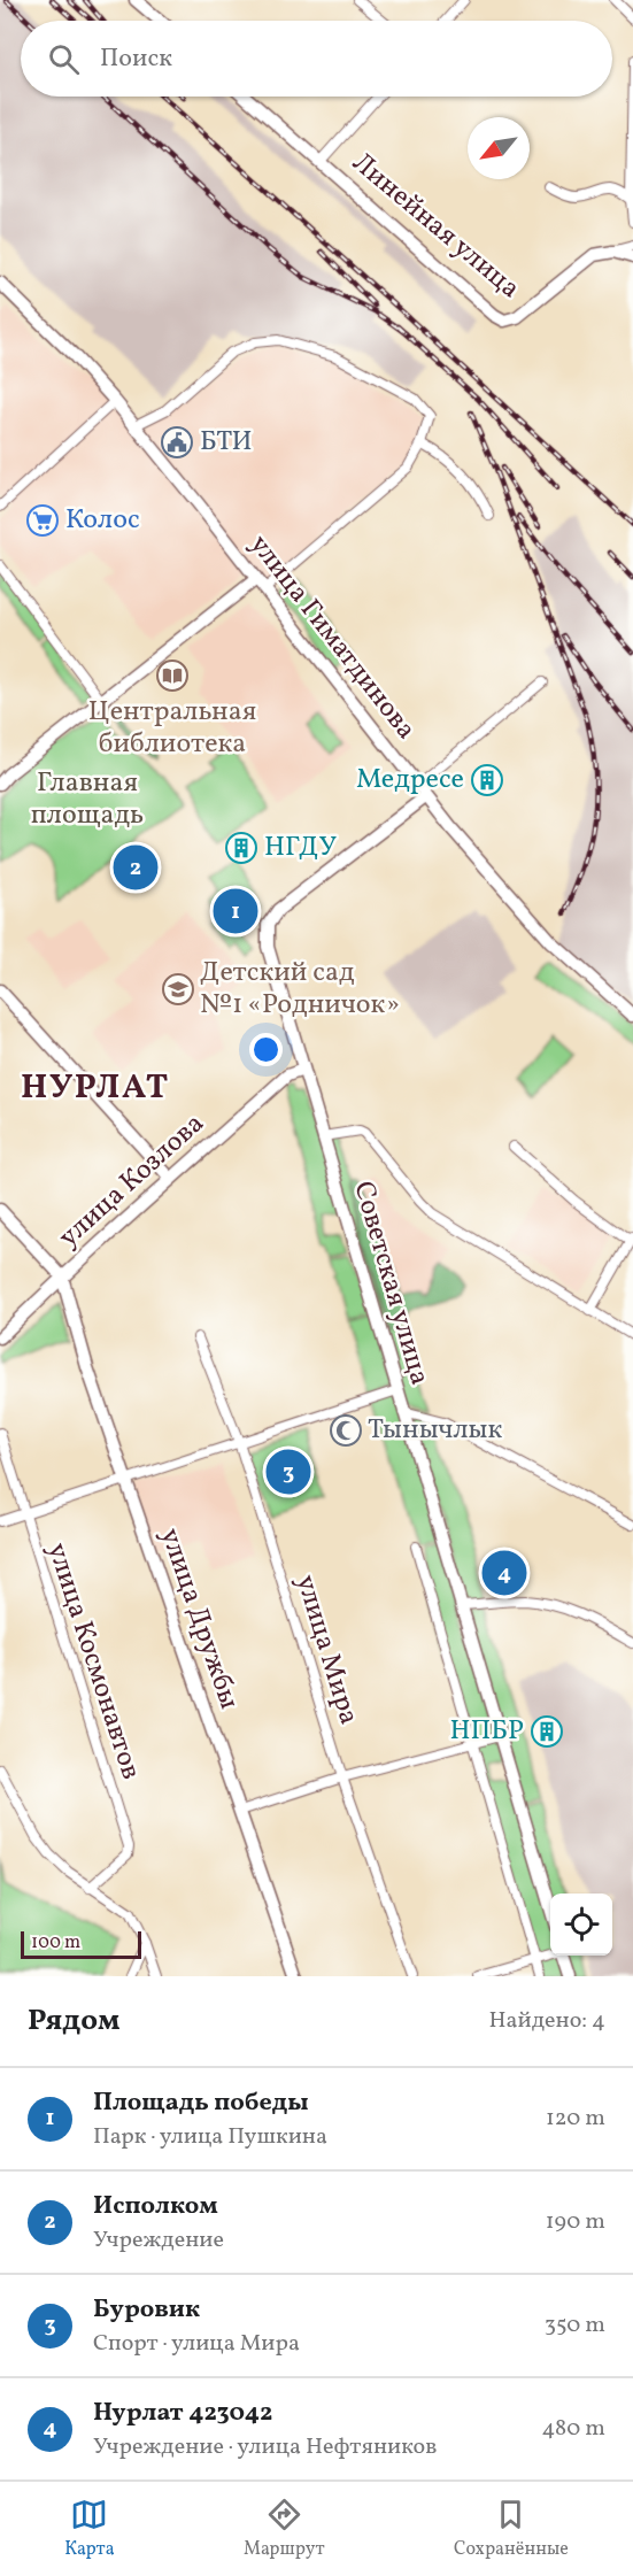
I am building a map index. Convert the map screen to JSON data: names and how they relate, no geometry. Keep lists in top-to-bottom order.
{
  "streets": {
    "street": [
      "Линейная улица",
      "улица Гиматдинова",
      "улица Козлова",
      "Советская улица",
      "улица Дружбы",
      "улица Мира",
      "улица Космонавтов"
    ]
  },
  "crossings": [
    ["улица Гиматдинова", "Советская улица"],
    ["улица Козлова", "Советская улица"],
    ["улица Козлова", "улица Дружбы"]
  ],
  "districts": ["НУРЛАТ"],
  "parks": ["Главная площадь"],
  "places": {
    "public building": ["БТИ"],
    "supermarket": ["Колос"],
    "library": ["Центральная библиотека"],
    "building": ["Медресе", "НГДУ", "НПБР"],
    "school or university": ["Детский сад №1 «Родничок»"],
    "mosque": ["Тынычлык"]
  },
  "scale_bar": "100 m",
  "north": "bottom left",
  "page": {
    "search": "Поиск",
    "pins": [
      "2",
      "1",
      "3",
      "4"
    ],
    "scale": "100 m",
    "heading": ["Рядом", "Найдено: 4"],
    "list": [
      {
        "mark": "1",
        "name": "Площадь победы",
        "note": "Парк · улица Пушкина",
        "value": "120 m"
      },
      {
        "mark": "2",
        "name": "Исполком",
        "note": "Учреждение",
        "value": "190 m"
      },
      {
        "mark": "3",
        "name": "Буровик",
        "note": "Спорт · улица Мира",
        "value": "350 m"
      },
      {
        "mark": "4",
        "name": "Нурлат 423042",
        "note": "Учреждение · улица Нефтяников",
        "value": "480 m"
      }
    ],
    "nav": ["Карта", "Маршрут", "Сохранённые"]
  }
}
